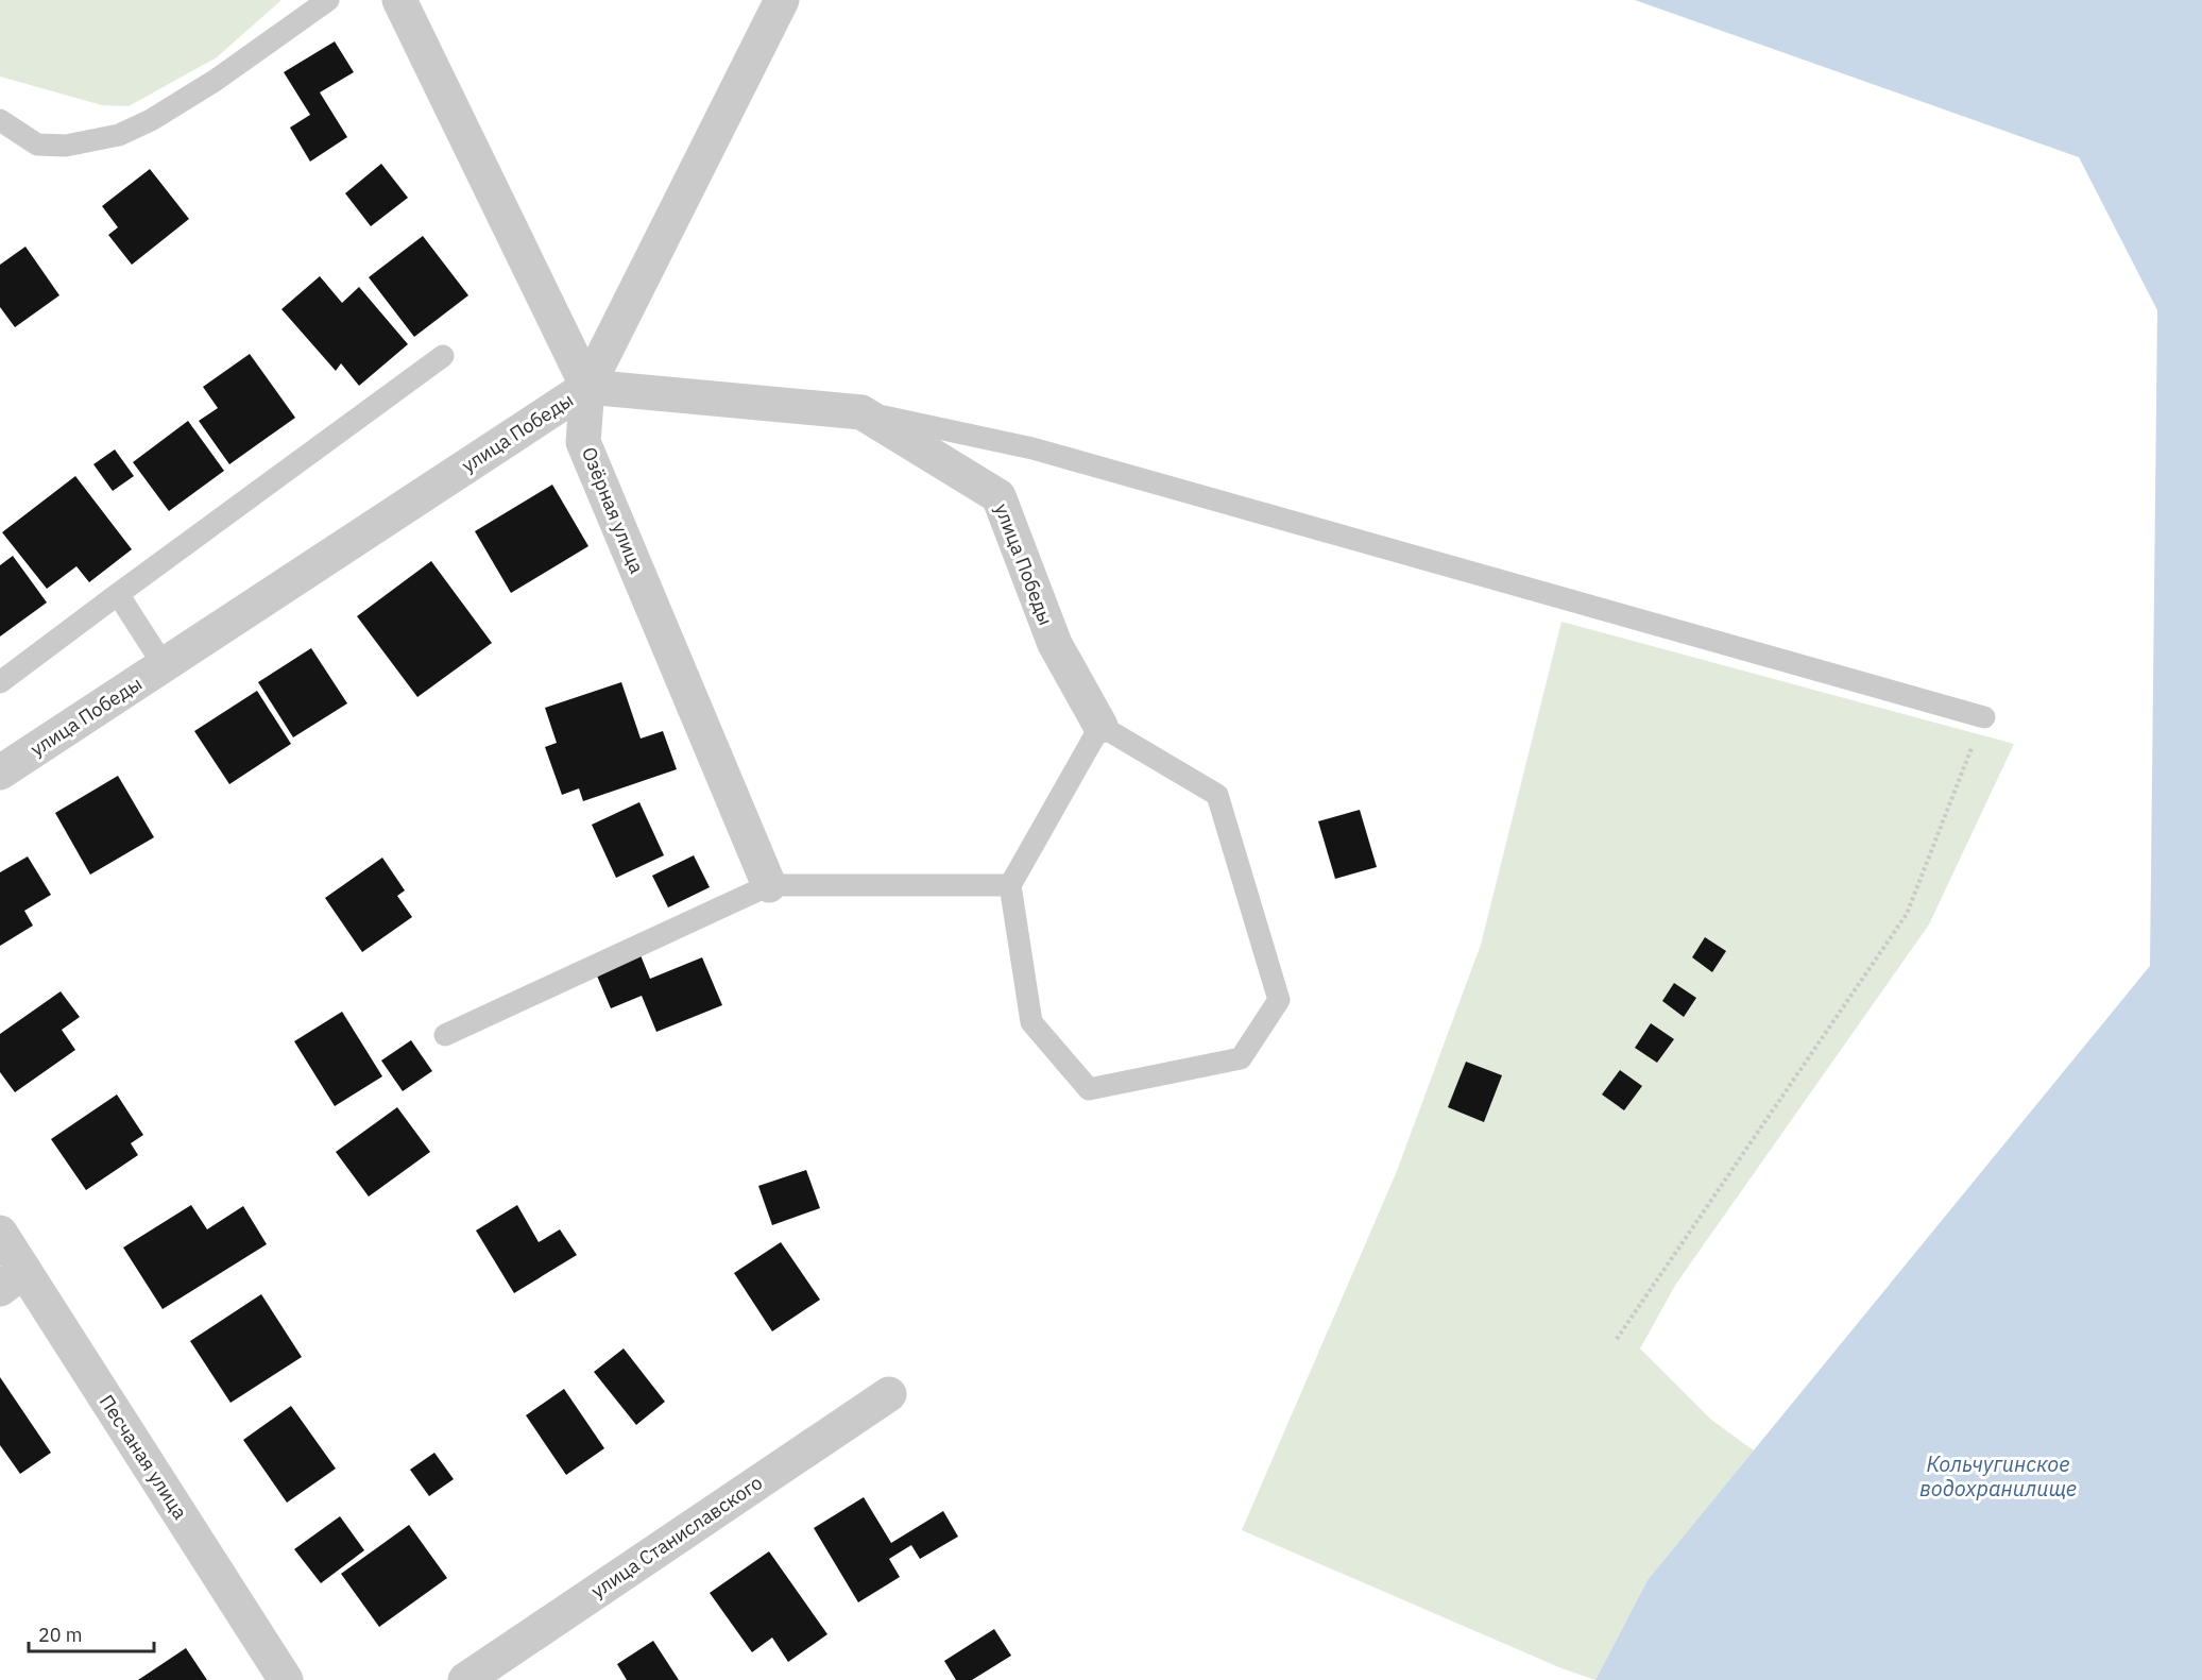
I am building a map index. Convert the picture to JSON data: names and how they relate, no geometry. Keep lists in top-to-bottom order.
{
  "streets": {
    "street": [
      "улица Победы",
      "Озёрная улица",
      "Песчаная улица",
      "улица Станиславского"
    ]
  },
  "crossings": [
    ["улица Победы", "Озёрная улица"]
  ],
  "water": ["Кольчугинское водохранилище"],
  "scale_bar": "20 m"
}
